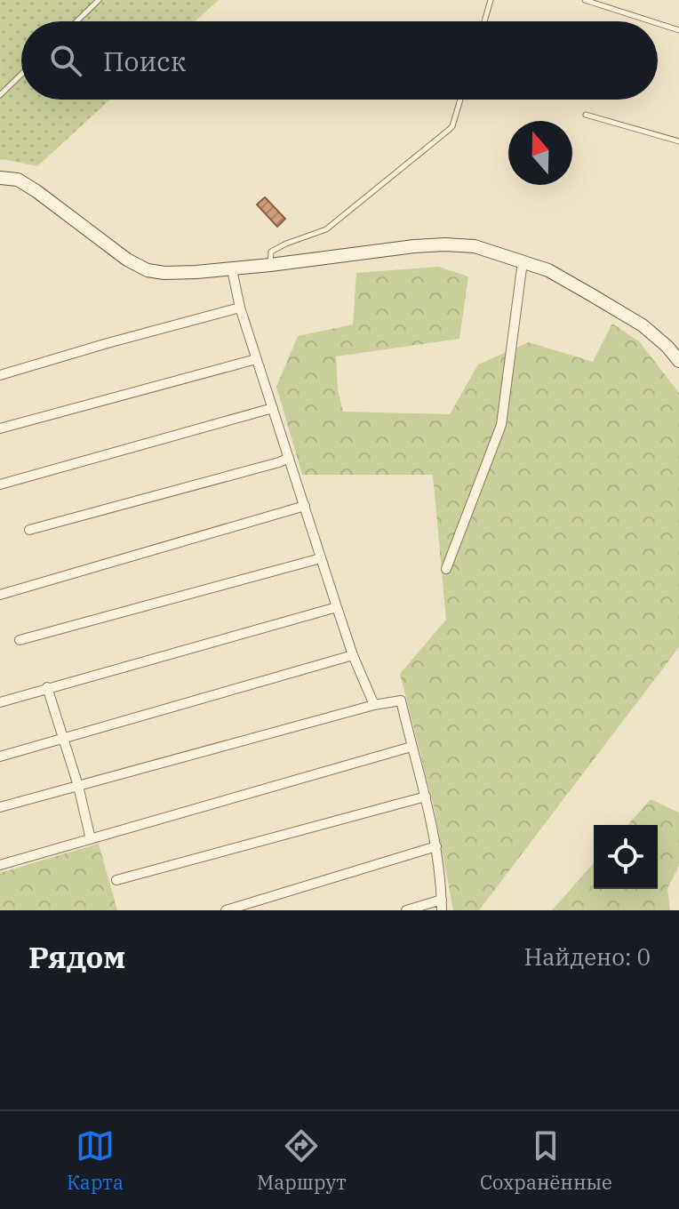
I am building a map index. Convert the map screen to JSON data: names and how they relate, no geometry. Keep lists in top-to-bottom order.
{
  "north": "top",
  "page": {
    "search": "Поиск",
    "heading": ["Рядом", "Найдено: 0"],
    "nav": ["Карта", "Маршрут", "Сохранённые"]
  }
}
